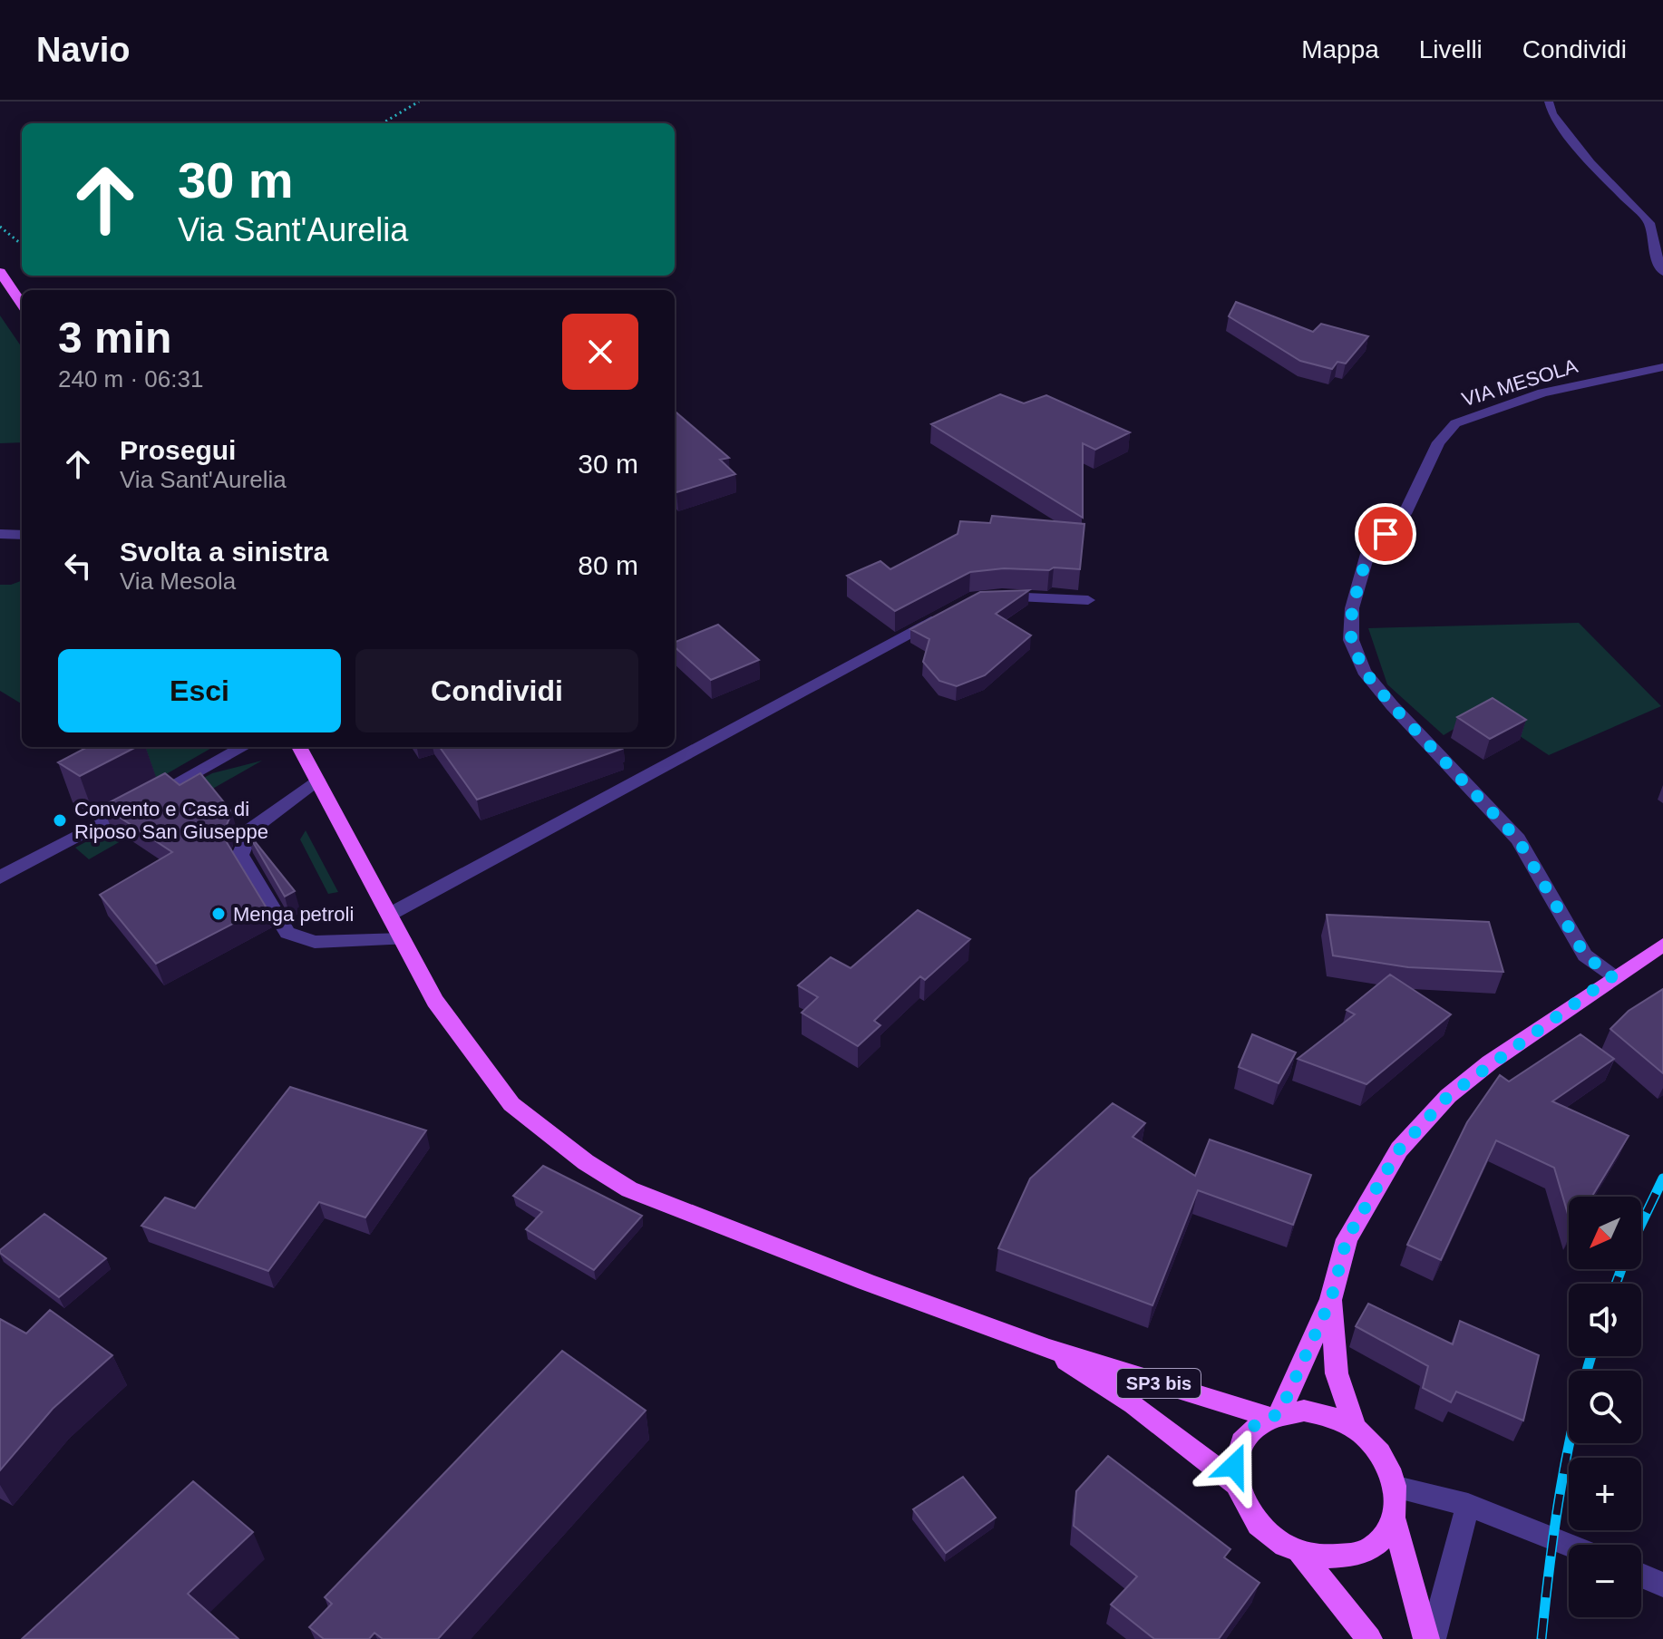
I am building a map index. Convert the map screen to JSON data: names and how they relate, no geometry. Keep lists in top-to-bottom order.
{
  "streets": {
    "main road": ["SP3 bis"],
    "street": ["VIA MESOLA"]
  },
  "places": ["Convento e Casa di Riposo San Giuseppe", "Menga petroli"],
  "north": "bottom left",
  "page": {
    "header": "Navio",
    "nav": ["Mappa", "Livelli", "Condividi"],
    "turn": ["30 m", "Via Sant'Aurelia"],
    "heading": ["3 min", "240 m · 06:31"],
    "list": [
      {
        "name": "Prosegui",
        "note": "Via Sant'Aurelia",
        "value": "30 m"
      },
      {
        "name": "Svolta a sinistra",
        "note": "Via Mesola",
        "value": "80 m"
      }
    ],
    "buttons": ["Esci", "Condividi"],
    "map_buttons": ["+", "−"]
  }
}
